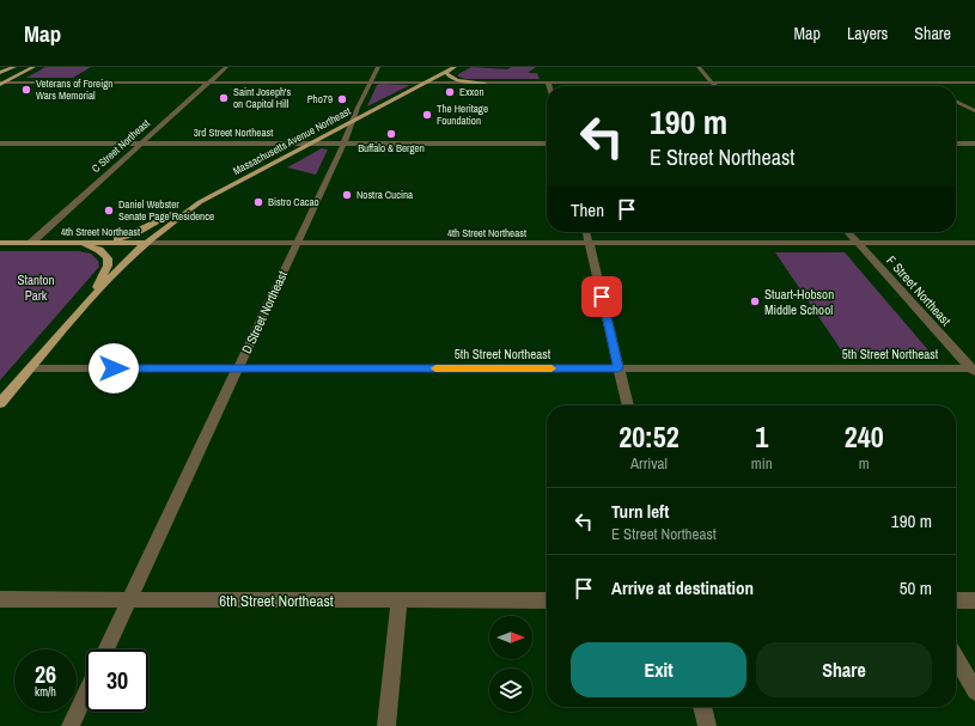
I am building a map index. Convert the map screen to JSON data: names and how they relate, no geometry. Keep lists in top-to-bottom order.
{
  "streets": {
    "main road": ["Massachusetts Avenue Northeast", "4th Street Northeast"],
    "street": [
      "3rd Street Northeast",
      "C Street Northeast",
      "F Street Northeast",
      "D Street Northeast",
      "5th Street Northeast",
      "6th Street Northeast"
    ]
  },
  "crossings": [
    ["3rd Street Northeast", "Massachusetts Avenue Northeast"],
    ["3rd Street Northeast", "C Street Northeast"],
    ["3rd Street Northeast", "D Street Northeast"],
    ["Massachusetts Avenue Northeast", "4th Street Northeast"],
    ["Massachusetts Avenue Northeast", "D Street Northeast"],
    ["C Street Northeast", "4th Street Northeast"],
    ["4th Street Northeast", "F Street Northeast"],
    ["4th Street Northeast", "D Street Northeast"],
    ["F Street Northeast", "5th Street Northeast"],
    ["D Street Northeast", "5th Street Northeast"],
    ["D Street Northeast", "6th Street Northeast"]
  ],
  "parks": ["Stanton Park"],
  "places": [
    "Veterans of Foreign Wars Memorial",
    "Exxon",
    "Saint Joseph's on Capitol Hill",
    "Pho79",
    "The Heritage Foundation",
    "Buffalo & Bergen",
    "Nostra Cucina",
    "Bistro Cacao",
    "Daniel Webster Senate Page Residence",
    "Stuart-Hobson Middle School"
  ],
  "north": "right",
  "page": {
    "header": "Map",
    "nav": ["Map", "Layers", "Share"],
    "turn": ["190 m", "E Street Northeast"],
    "then": "Then",
    "eta": [
      "20:52",
      "Arrival",
      "1",
      "min",
      "240",
      "m"
    ],
    "list": [
      {
        "name": "Turn left",
        "note": "E Street Northeast",
        "value": "190 m"
      },
      {
        "name": "Arrive at destination",
        "value": "50 m"
      }
    ],
    "buttons": ["Exit", "Share"],
    "speed": "26 km/h",
    "limit": "30"
  }
}
